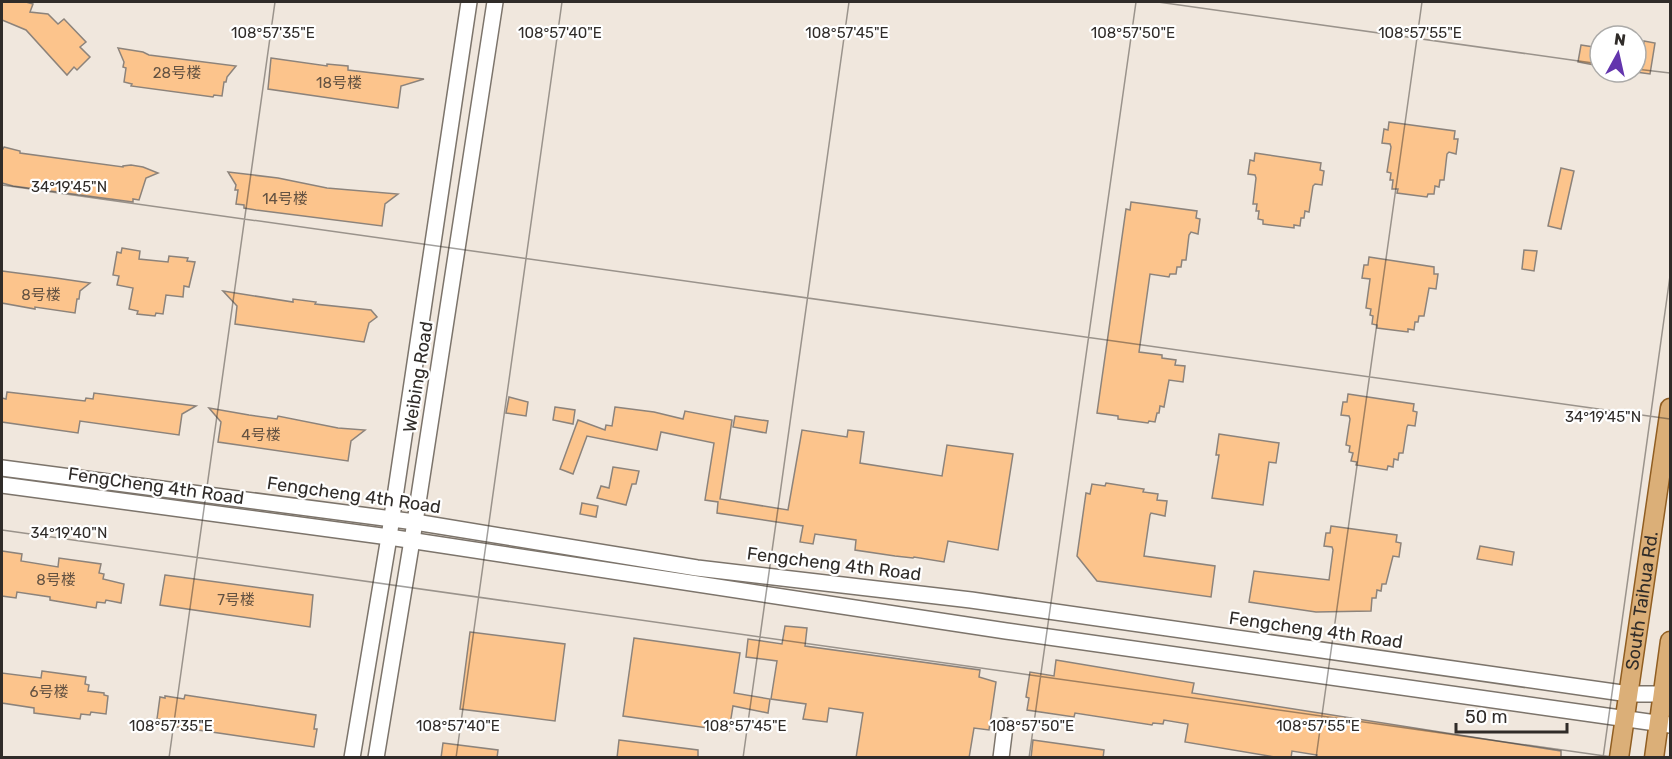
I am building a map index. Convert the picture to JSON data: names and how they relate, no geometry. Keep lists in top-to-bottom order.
{
  "streets": {
    "main road": ["South Taihua Rd."],
    "street": ["Weibing Road", "FengCheng 4th Road", "Fengcheng 4th Road"]
  },
  "crossings": [
    ["Weibing Road", "FengCheng 4th Road"],
    ["Weibing Road", "Fengcheng 4th Road"],
    ["FengCheng 4th Road", "Fengcheng 4th Road"],
    ["Fengcheng 4th Road", "South Taihua Rd."]
  ],
  "house_numbers": [
    "28号楼",
    "18号楼",
    "14号楼",
    "8号楼",
    "4号楼",
    "8号楼",
    "7号楼",
    "6号楼"
  ],
  "scale_bar": "50 m",
  "north": "top",
  "coordinates": [
    "108°57'35\"E",
    "108°57'40\"E",
    "108°57'45\"E",
    "108°57'50\"E",
    "108°57'55\"E",
    "34°19'45\"N",
    "34°19'40\"N"
  ]
}
